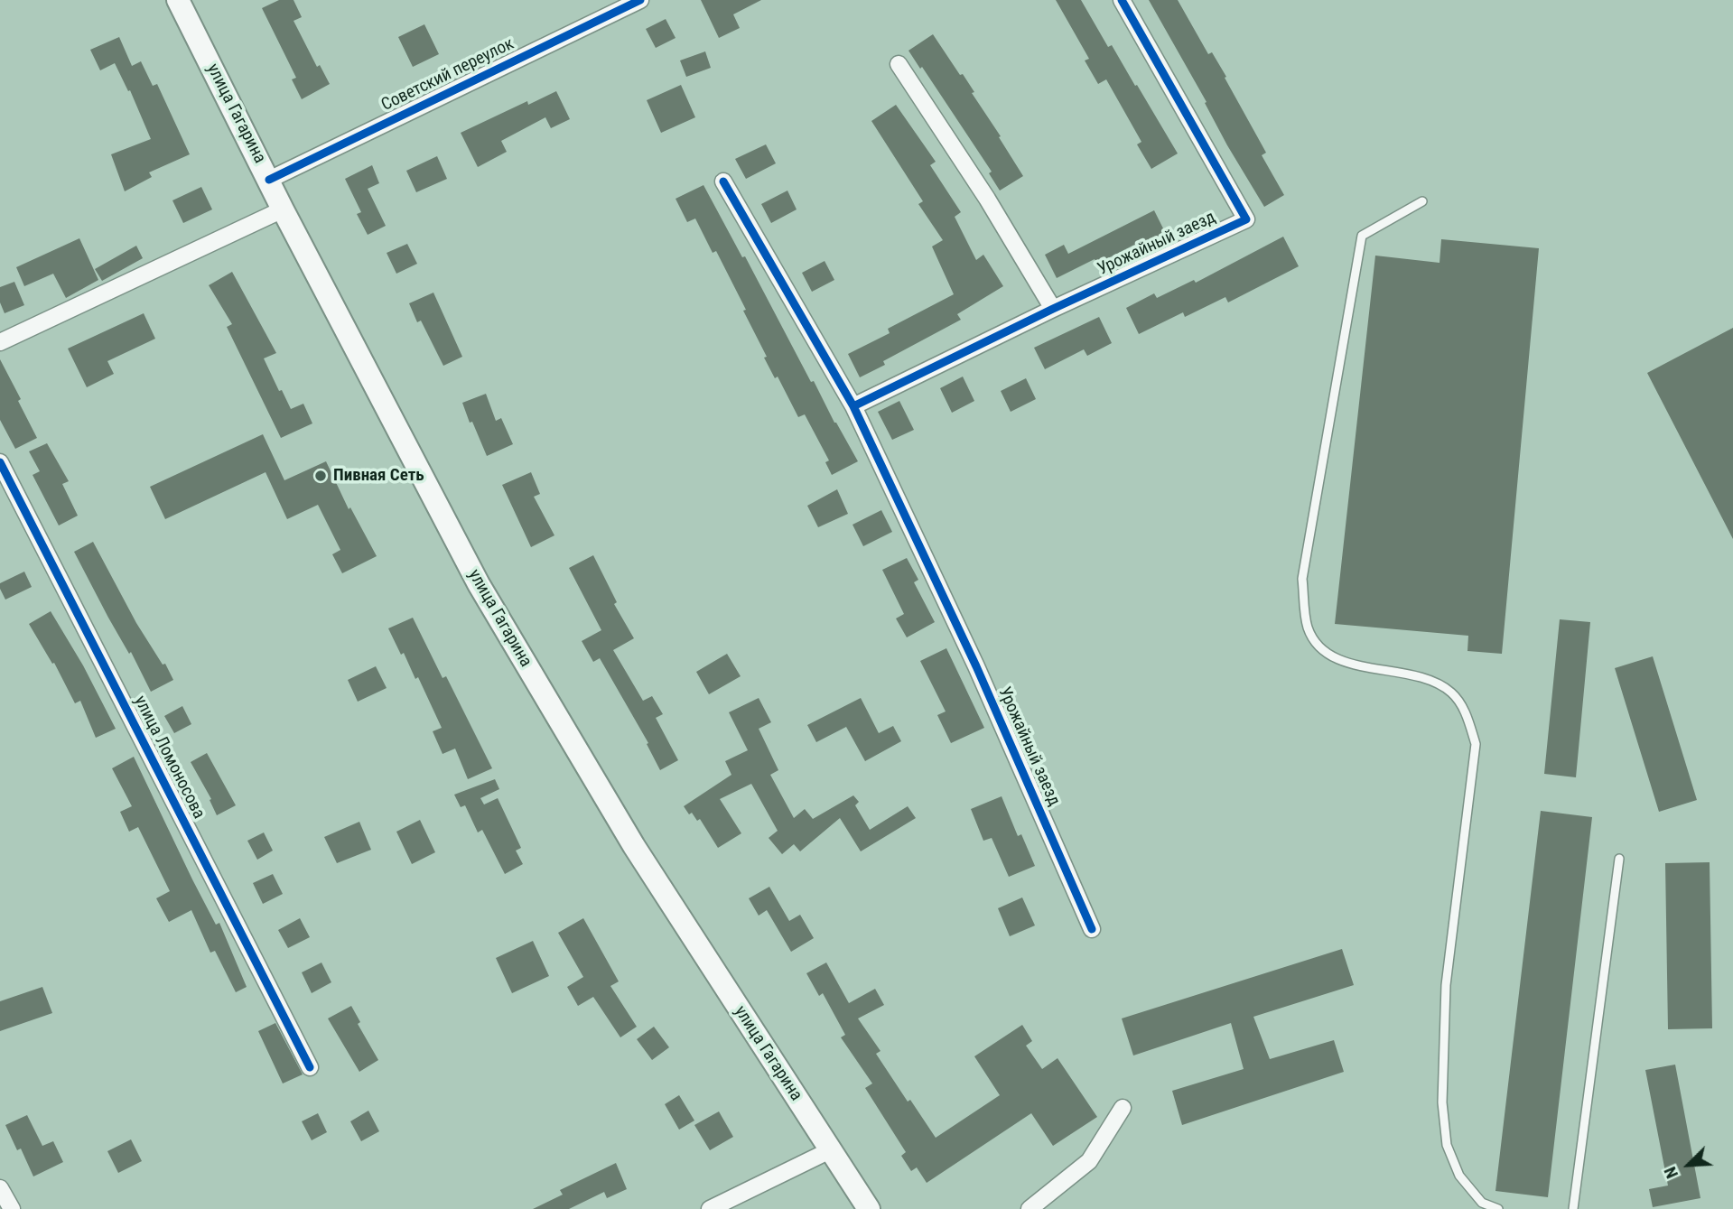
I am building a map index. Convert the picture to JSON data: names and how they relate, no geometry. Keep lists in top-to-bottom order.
{
  "streets": {
    "main road": ["улица Гагарина"],
    "street": ["Советский переулок", "Урожайный заезд", "улица Ломоносова"]
  },
  "crossings": [
    ["Советский переулок", "улица Гагарина"]
  ],
  "places": ["Пивная Сеть"],
  "north": "bottom left"
}
